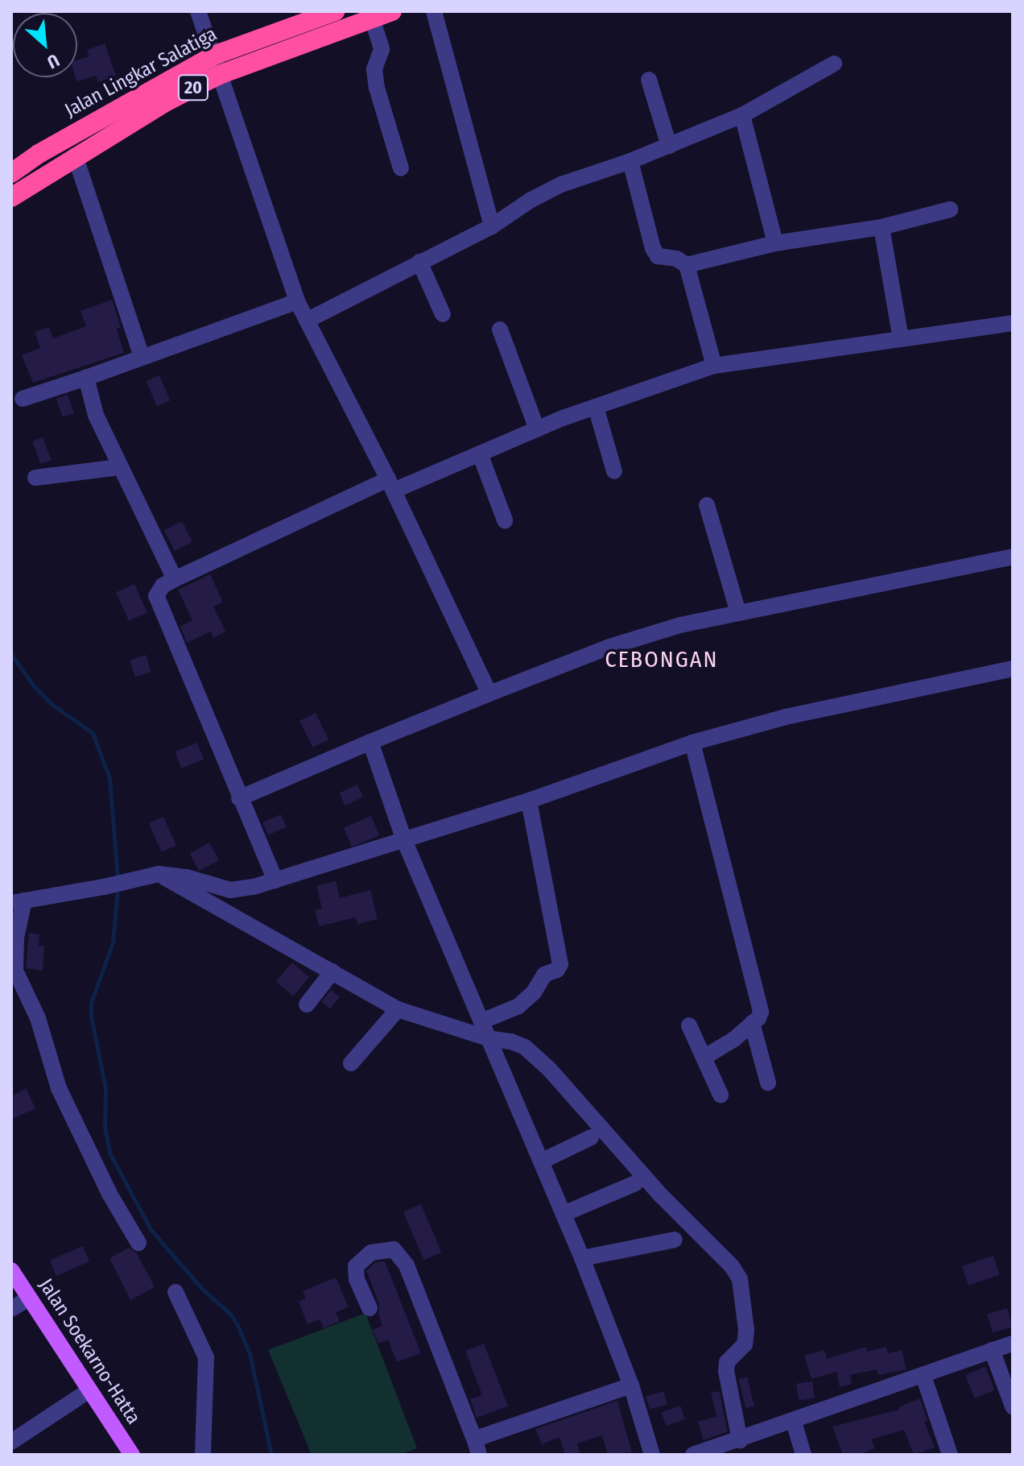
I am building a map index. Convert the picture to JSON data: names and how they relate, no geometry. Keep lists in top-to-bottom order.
{
  "streets": {
    "highway": ["Jalan Lingkar Salatiga", "20"],
    "main road": ["Jalan Soekarno-Hatta"]
  },
  "districts": ["CEBONGAN"],
  "north": "bottom right"
}
